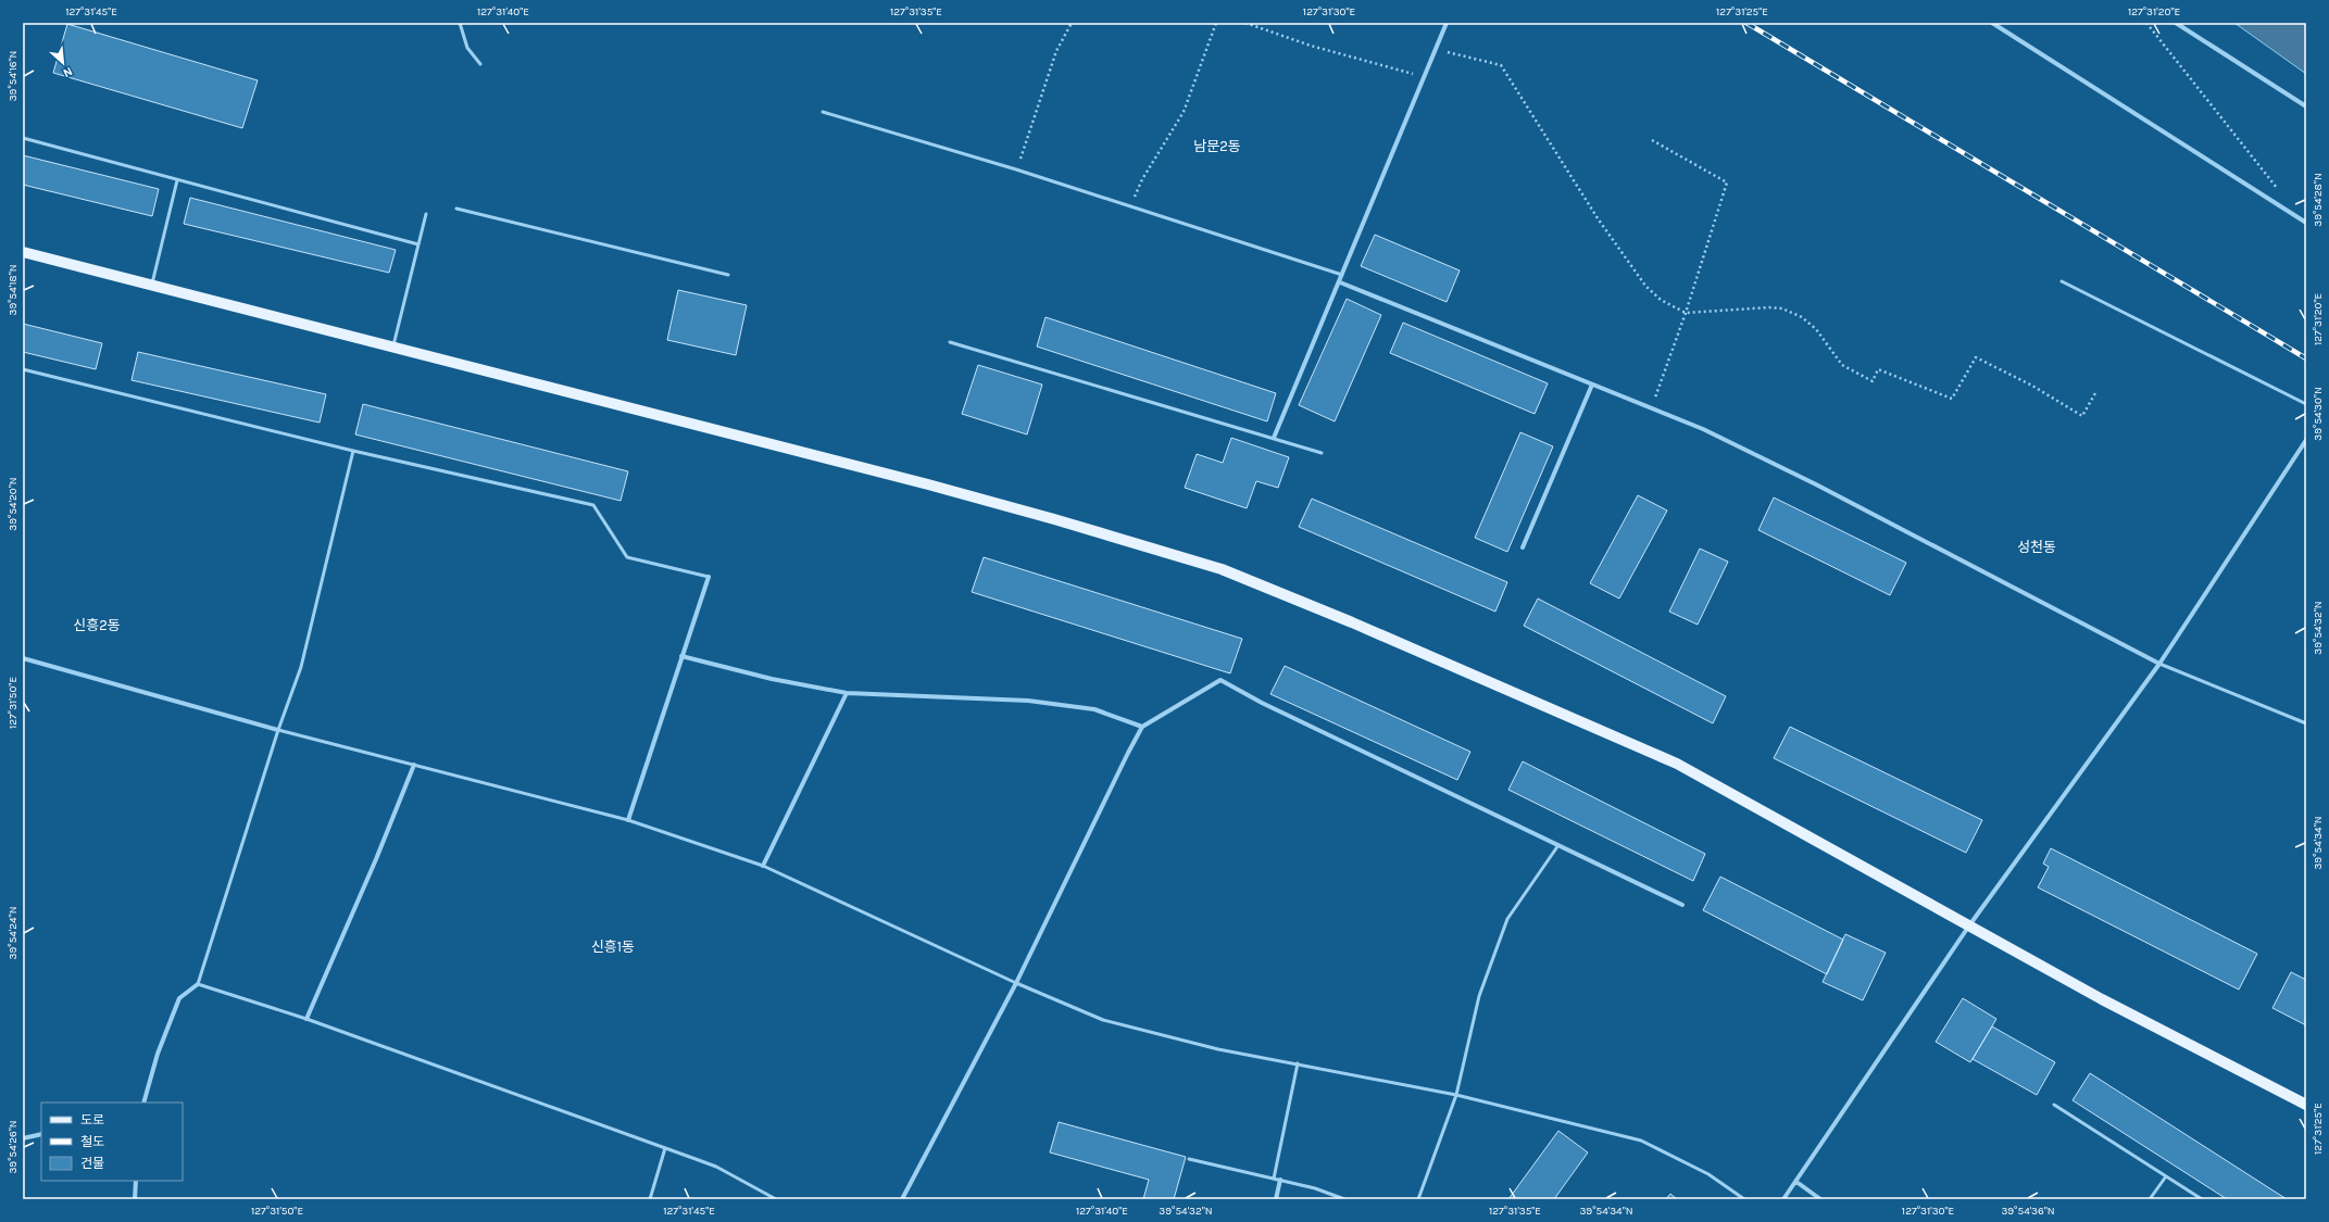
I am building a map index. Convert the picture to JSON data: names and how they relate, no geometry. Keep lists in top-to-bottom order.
{
  "districts": [
    "남문2동",
    "성천동",
    "신흥2동",
    "신흥1동"
  ],
  "legend": ["도로", "철도", "건물"],
  "north": "bottom right",
  "coordinates": [
    "127°31'45\"E",
    "127°31'40\"E",
    "127°31'35\"E",
    "127°31'30\"E",
    "127°31'25\"E",
    "127°31'20\"E",
    "39°54'16\"N",
    "39°54'28\"N",
    "39°54'18\"N",
    "39°54'30\"N",
    "39°54'20\"N",
    "39°54'32\"N",
    "127°31'50\"E",
    "39°54'34\"N",
    "39°54'24\"N",
    "39°54'26\"N",
    "39°54'36\"N"
  ]
}
